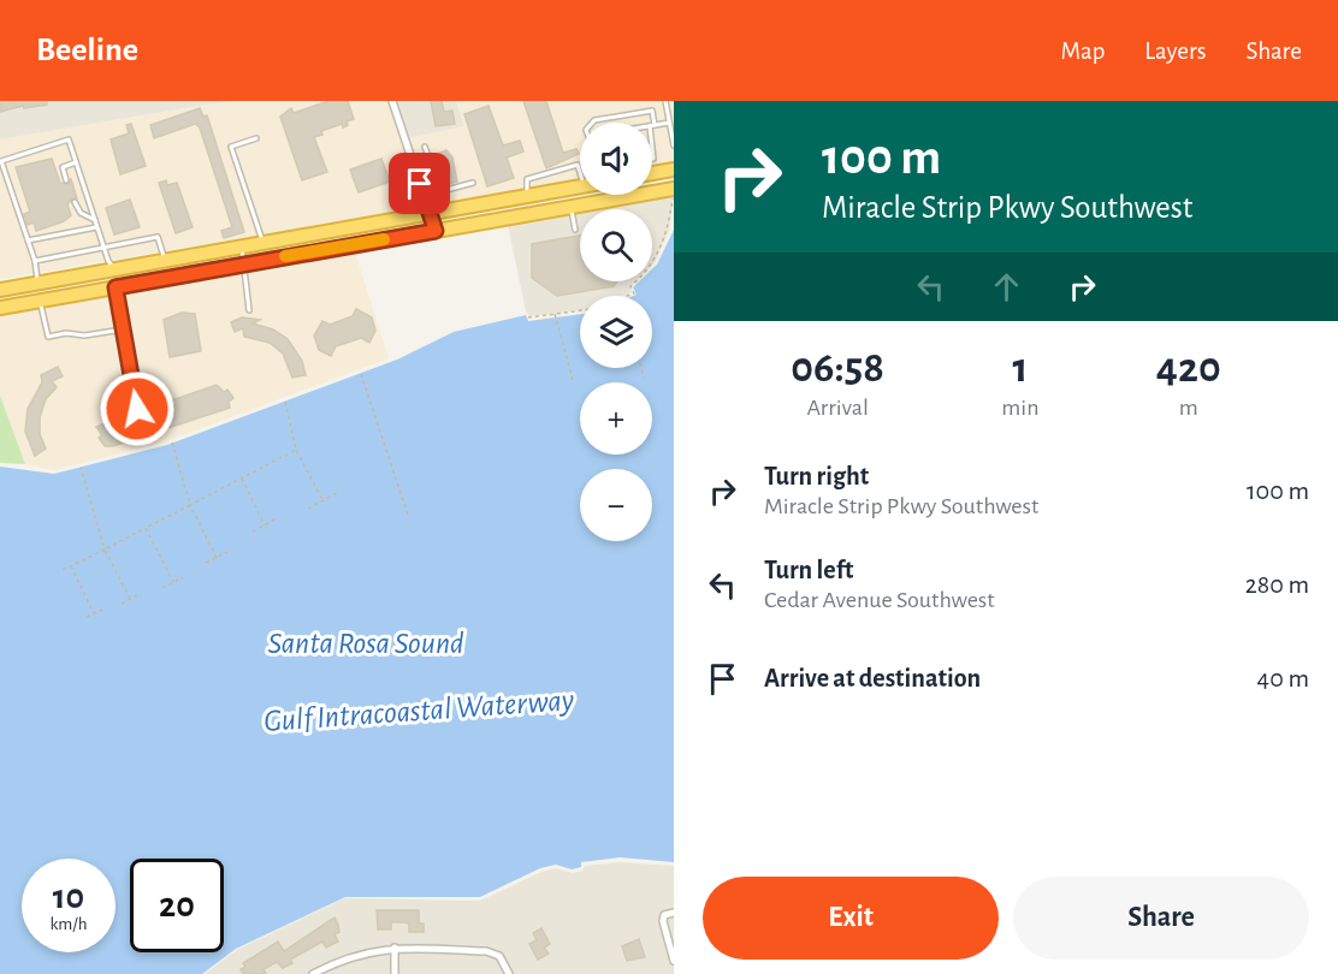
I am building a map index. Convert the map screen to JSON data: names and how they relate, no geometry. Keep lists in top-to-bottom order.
{
  "water": ["Santa Rosa Sound", "Gulf Intracoastal Waterway"],
  "page": {
    "header": "Beeline",
    "nav": ["Map", "Layers", "Share"],
    "turn": ["100 m", "Miracle Strip Pkwy Southwest"],
    "map_buttons": ["+", "−"],
    "eta": [
      "06:58",
      "Arrival",
      "1",
      "min",
      "420",
      "m"
    ],
    "list": [
      {
        "name": "Turn right",
        "note": "Miracle Strip Pkwy Southwest",
        "value": "100 m"
      },
      {
        "name": "Turn left",
        "note": "Cedar Avenue Southwest",
        "value": "280 m"
      },
      {
        "name": "Arrive at destination",
        "value": "40 m"
      }
    ],
    "speed": "10 km/h",
    "limit": "20",
    "buttons": ["Exit", "Share"]
  }
}
